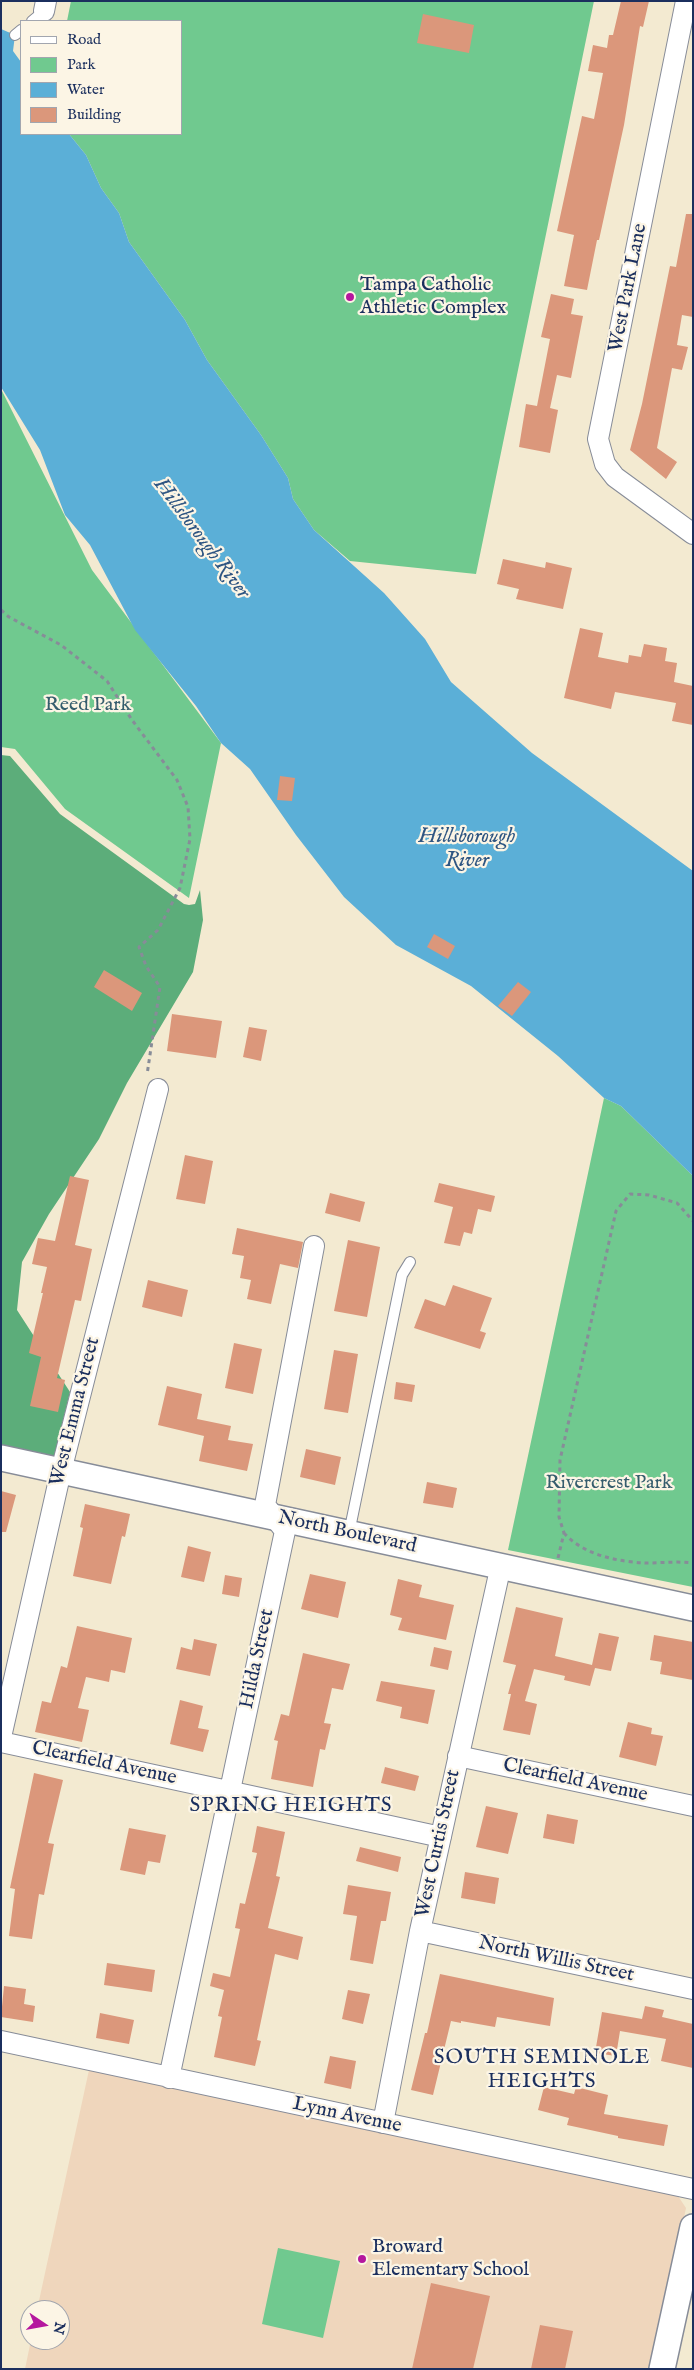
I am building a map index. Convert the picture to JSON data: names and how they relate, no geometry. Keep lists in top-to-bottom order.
{
  "streets": {
    "street": [
      "West Park Lane",
      "West Emma Street",
      "North Boulevard",
      "Hilda Street",
      "Clearfield Avenue",
      "West Curtis Street",
      "North Willis Street",
      "Lynn Avenue"
    ]
  },
  "crossings": [
    ["West Emma Street", "North Boulevard"],
    ["North Boulevard", "Hilda Street"],
    ["North Boulevard", "West Curtis Street"],
    ["Hilda Street", "Clearfield Avenue"],
    ["Hilda Street", "Lynn Avenue"],
    ["Clearfield Avenue", "West Curtis Street"],
    ["West Curtis Street", "North Willis Street"],
    ["West Curtis Street", "Lynn Avenue"]
  ],
  "districts": ["SPRING HEIGHTS", "SOUTH SEMINOLE HEIGHTS"],
  "water": ["Hillsborough River"],
  "parks": ["Reed Park", "Rivercrest Park"],
  "places": ["Tampa Catholic Athletic Complex", "Broward Elementary School"],
  "legend": [
    "Road",
    "Park",
    "Water",
    "Building"
  ],
  "north": "right"
}
